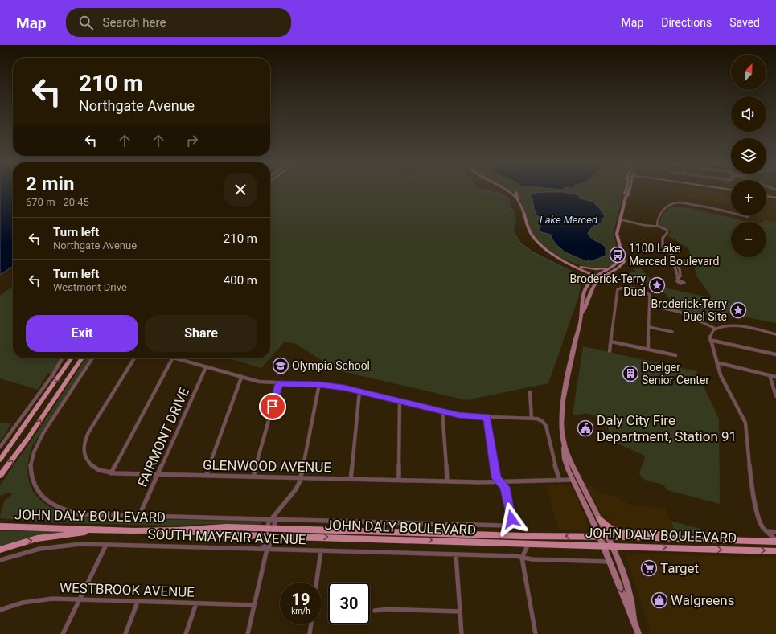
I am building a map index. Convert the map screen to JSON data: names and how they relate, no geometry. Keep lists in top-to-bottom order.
{
  "streets": {
    "main road": ["JOHN DALY BOULEVARD"],
    "street": [
      "FAIRMONT DRIVE",
      "GLENWOOD AVENUE",
      "SOUTH MAYFAIR AVENUE",
      "WESTBROOK AVENUE"
    ]
  },
  "crossings": [
    ["FAIRMONT DRIVE", "GLENWOOD AVENUE"]
  ],
  "water": ["Lake Merced"],
  "places": {
    "bus stop": ["1100 Lake Merced Boulevard"],
    "place": ["Broderick-Terry Duel", "Broderick-Terry Duel Site"],
    "school or university": ["Olympia School"],
    "building": ["Doelger Senior Center"],
    "public building": ["Daly City Fire Department, Station 91"],
    "supermarket": ["Target"],
    "shop": ["Walgreens"]
  },
  "north": "top",
  "page": {
    "header": "Map",
    "search": "Search here",
    "nav": ["Map", "Directions", "Saved"],
    "map_buttons": ["+", "−"],
    "turn": ["210 m", "Northgate Avenue"],
    "heading": ["2 min", "670 m · 20:45"],
    "list": [
      {
        "name": "Turn left",
        "note": "Northgate Avenue",
        "value": "210 m"
      },
      {
        "name": "Turn left",
        "note": "Westmont Drive",
        "value": "400 m"
      }
    ],
    "buttons": ["Exit", "Share"],
    "speed": "19 km/h",
    "limit": "30"
  }
}
